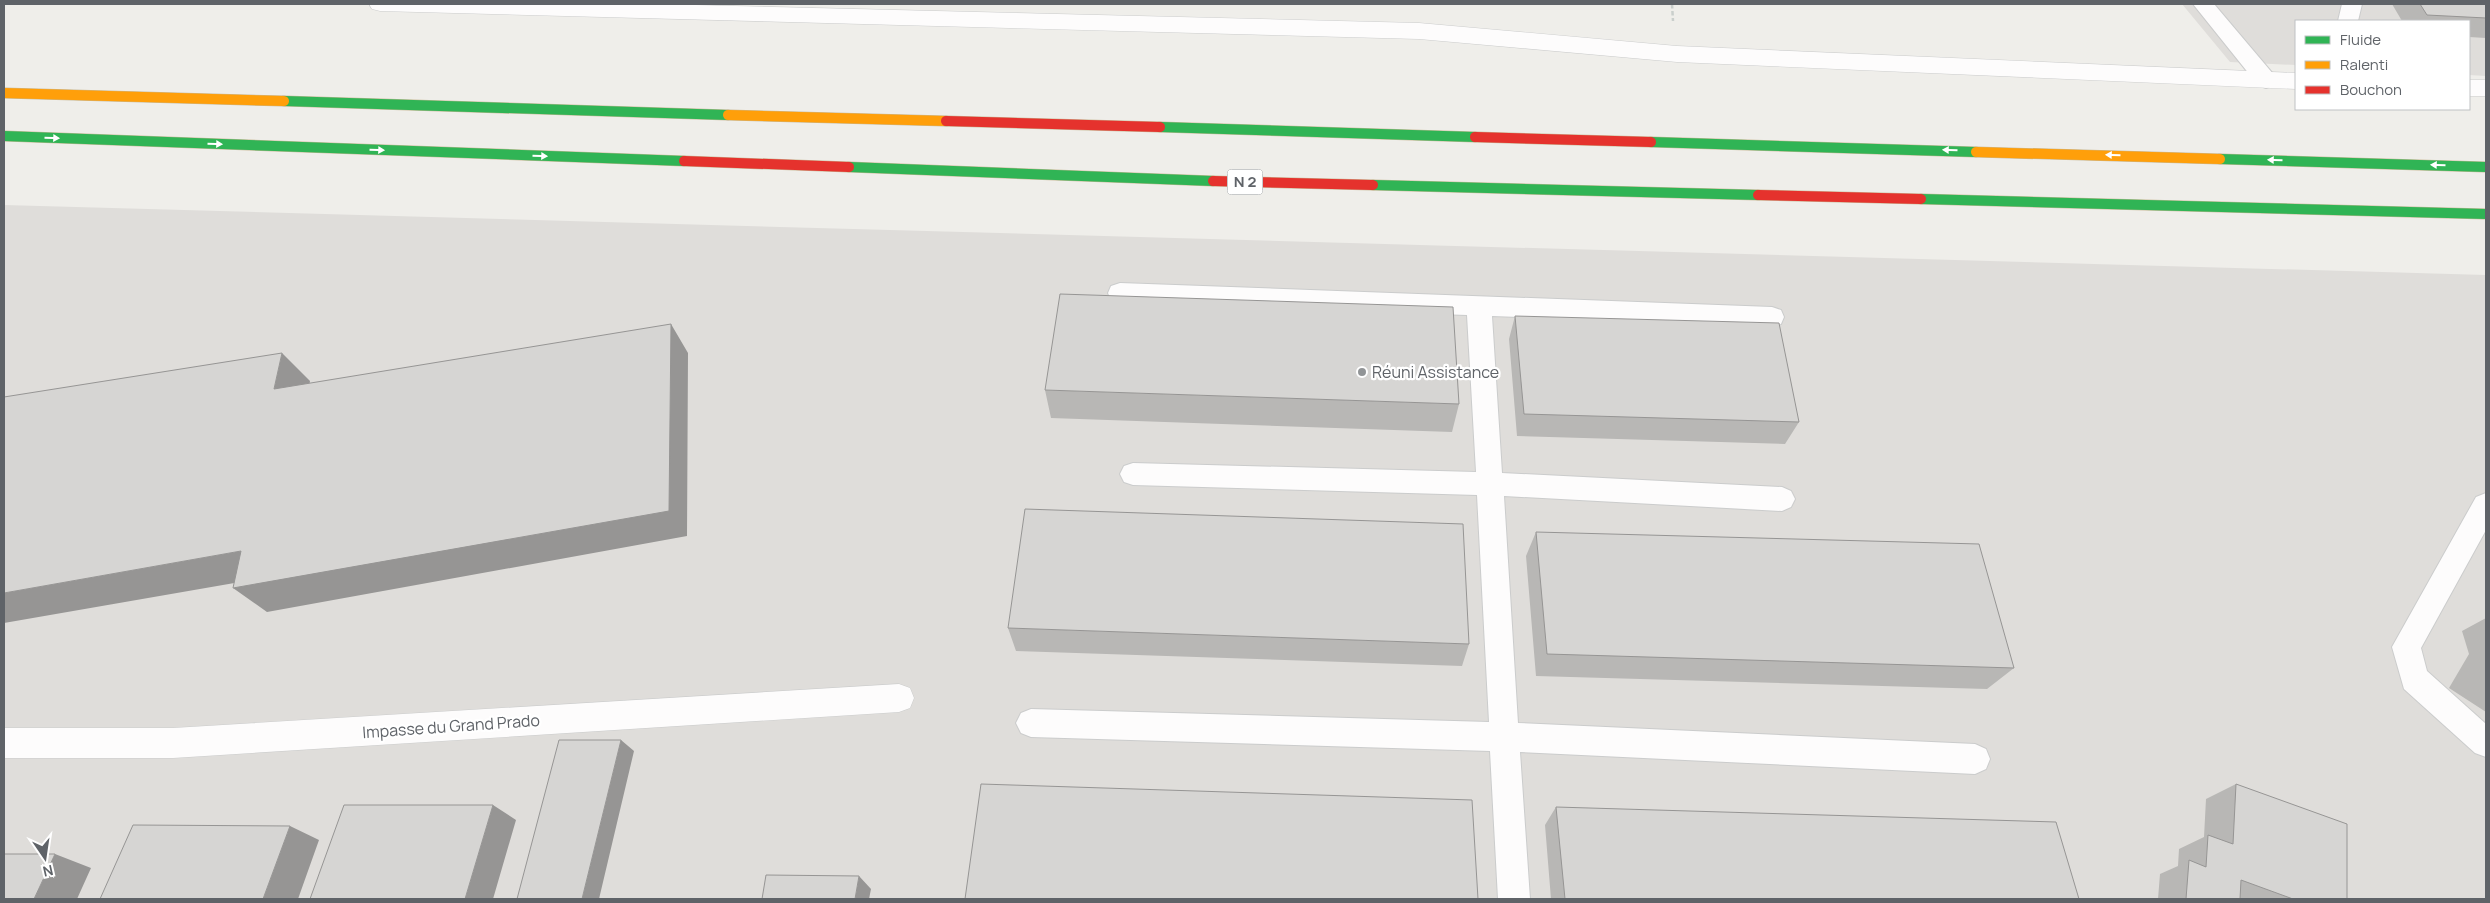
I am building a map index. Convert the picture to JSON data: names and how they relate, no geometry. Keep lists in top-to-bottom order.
{
  "streets": {
    "highway": ["N 2"],
    "street": ["Impasse du Grand Prado"]
  },
  "places": ["Réuni Assistance"],
  "legend": ["Fluide", "Ralenti", "Bouchon"],
  "north": "bottom"
}
